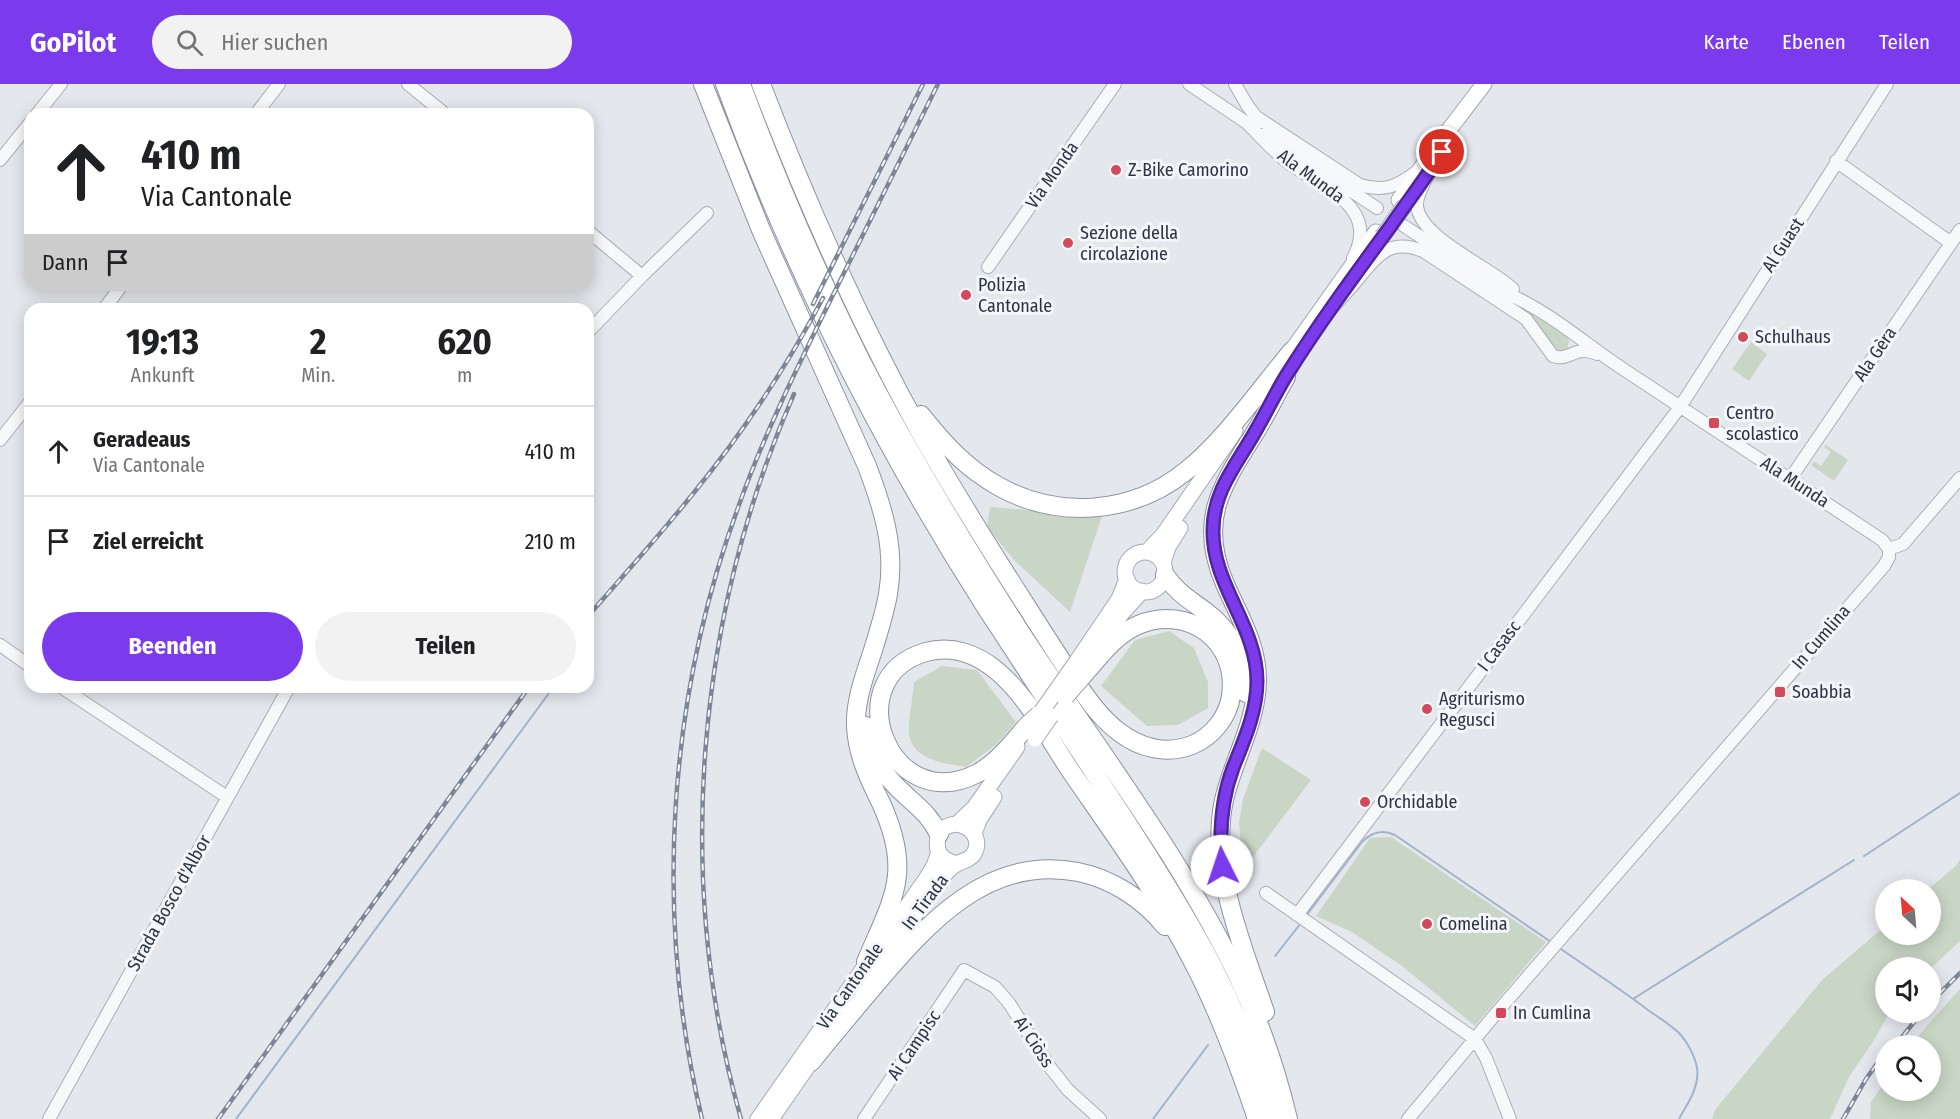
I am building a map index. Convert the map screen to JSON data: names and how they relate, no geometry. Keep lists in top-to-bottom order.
{
  "streets": {
    "main road": ["In Tirada", "Via Cantonale"],
    "street": [
      "Via Monda",
      "Ala Munda",
      "Al Guast",
      "Ala Gèra",
      "In Cumlina",
      "I Casasc",
      "Strada Bosco d'Albor",
      "Ai Ciòss",
      "Ai Campisc"
    ]
  },
  "crossings": [
    ["Ala Munda", "Al Guast"],
    ["Ala Munda", "Ala Gèra"],
    ["Ala Munda", "In Cumlina"],
    ["Ala Munda", "I Casasc"],
    ["Al Guast", "I Casasc"],
    ["In Tirada", "Via Cantonale"],
    ["Ai Ciòss", "Ai Campisc"]
  ],
  "places": {
    "other": [
      "Z-Bike Camorino",
      "Sezione della circolazione",
      "Polizia Cantonale",
      "Schulhaus",
      "Agriturismo Regusci",
      "Orchidable",
      "Comelina"
    ],
    "transit": ["Centro scolastico", "Soabbia", "In Cumlina"]
  },
  "north": "top left",
  "page": {
    "header": "GoPilot",
    "search": "Hier suchen",
    "nav": ["Karte", "Ebenen", "Teilen"],
    "turn": ["410 m", "Via Cantonale"],
    "then": "Dann",
    "eta": [
      "19:13",
      "Ankunft",
      "2",
      "Min.",
      "620",
      "m"
    ],
    "list": [
      {
        "name": "Geradeaus",
        "note": "Via Cantonale",
        "value": "410 m"
      },
      {
        "name": "Ziel erreicht",
        "value": "210 m"
      }
    ],
    "buttons": ["Beenden", "Teilen"]
  }
}
